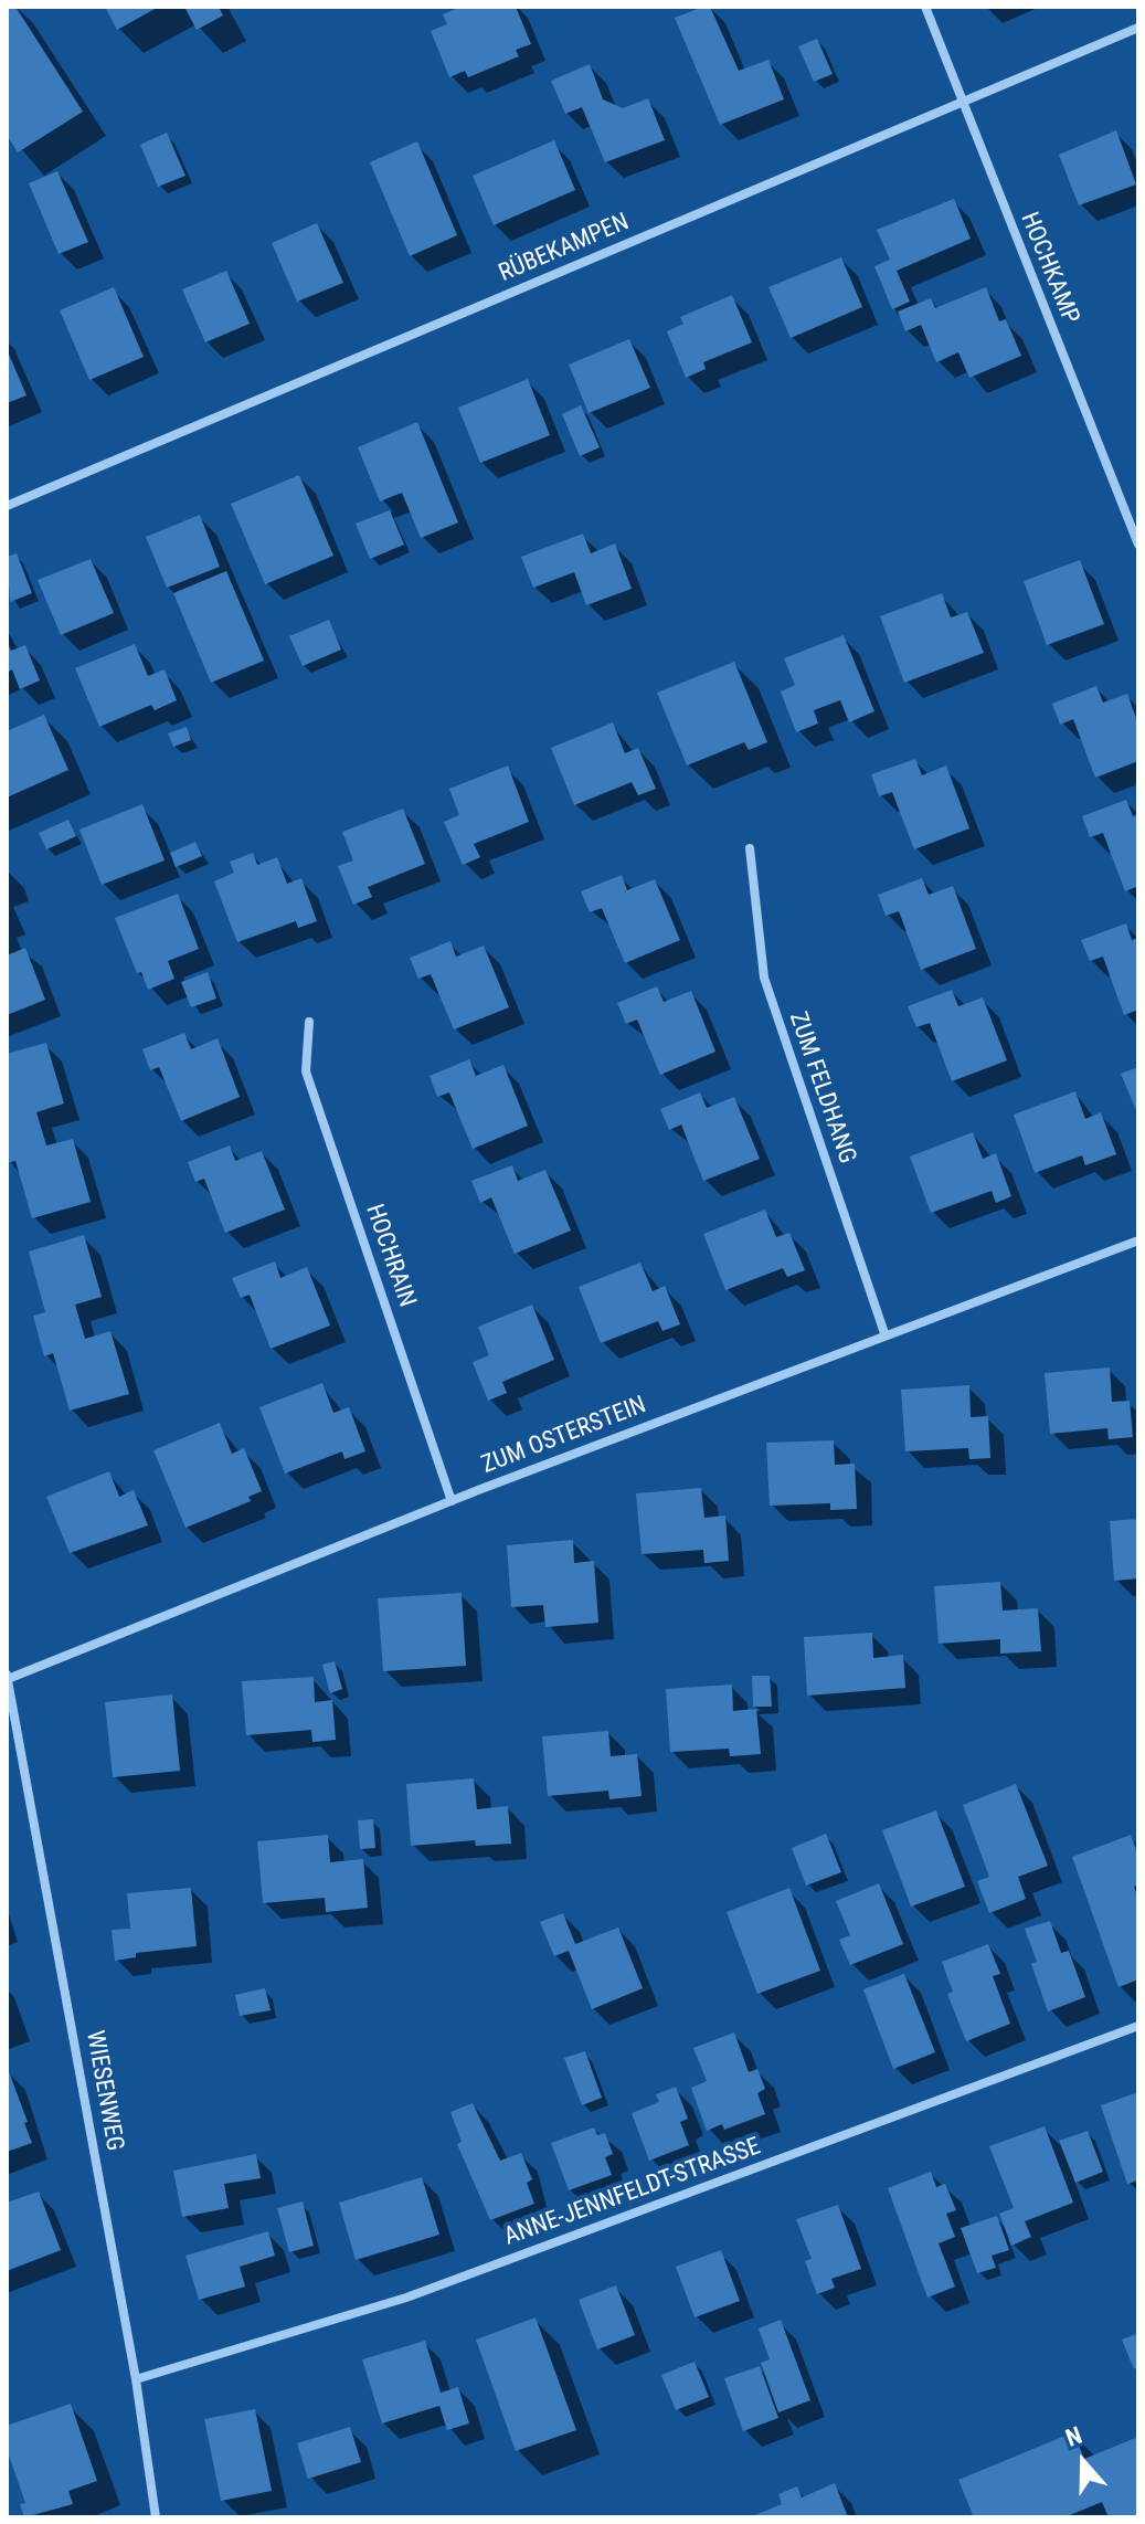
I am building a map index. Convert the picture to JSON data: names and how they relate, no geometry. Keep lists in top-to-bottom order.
{
  "streets": {
    "street": [
      "RÜBEKAMPEN",
      "HOCHKAMP",
      "ZUM FELDHANG",
      "HOCHRAIN",
      "ZUM OSTERSTEIN",
      "WIESENWEG",
      "ANNE-JENNFELDT-STRASSE"
    ]
  },
  "crossings": [
    ["RÜBEKAMPEN", "HOCHKAMP"],
    ["ZUM FELDHANG", "ZUM OSTERSTEIN"],
    ["HOCHRAIN", "ZUM OSTERSTEIN"],
    ["ZUM OSTERSTEIN", "WIESENWEG"],
    ["WIESENWEG", "ANNE-JENNFELDT-STRASSE"]
  ],
  "north": "top"
}
